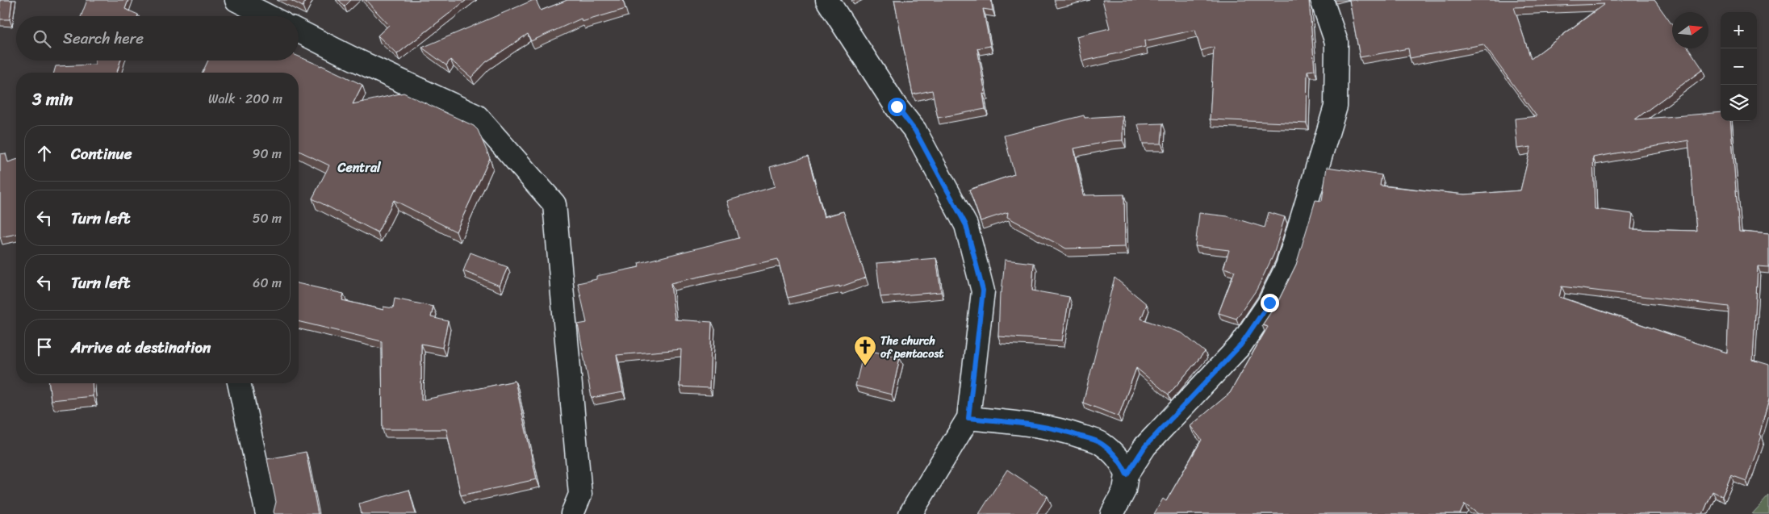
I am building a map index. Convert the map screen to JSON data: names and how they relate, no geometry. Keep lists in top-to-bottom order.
{
  "districts": ["Central"],
  "places": {
    "church": ["The church of pentacost"]
  },
  "north": "right",
  "page": {
    "map_buttons": ["+", "−"],
    "search": "Search here",
    "heading": ["3 min", "Walk · 200 m"],
    "list": [
      ["Continue", "90 m"],
      ["Turn left", "50 m"],
      ["Turn left", "60 m"],
      "Arrive at destination"
    ]
  }
}
